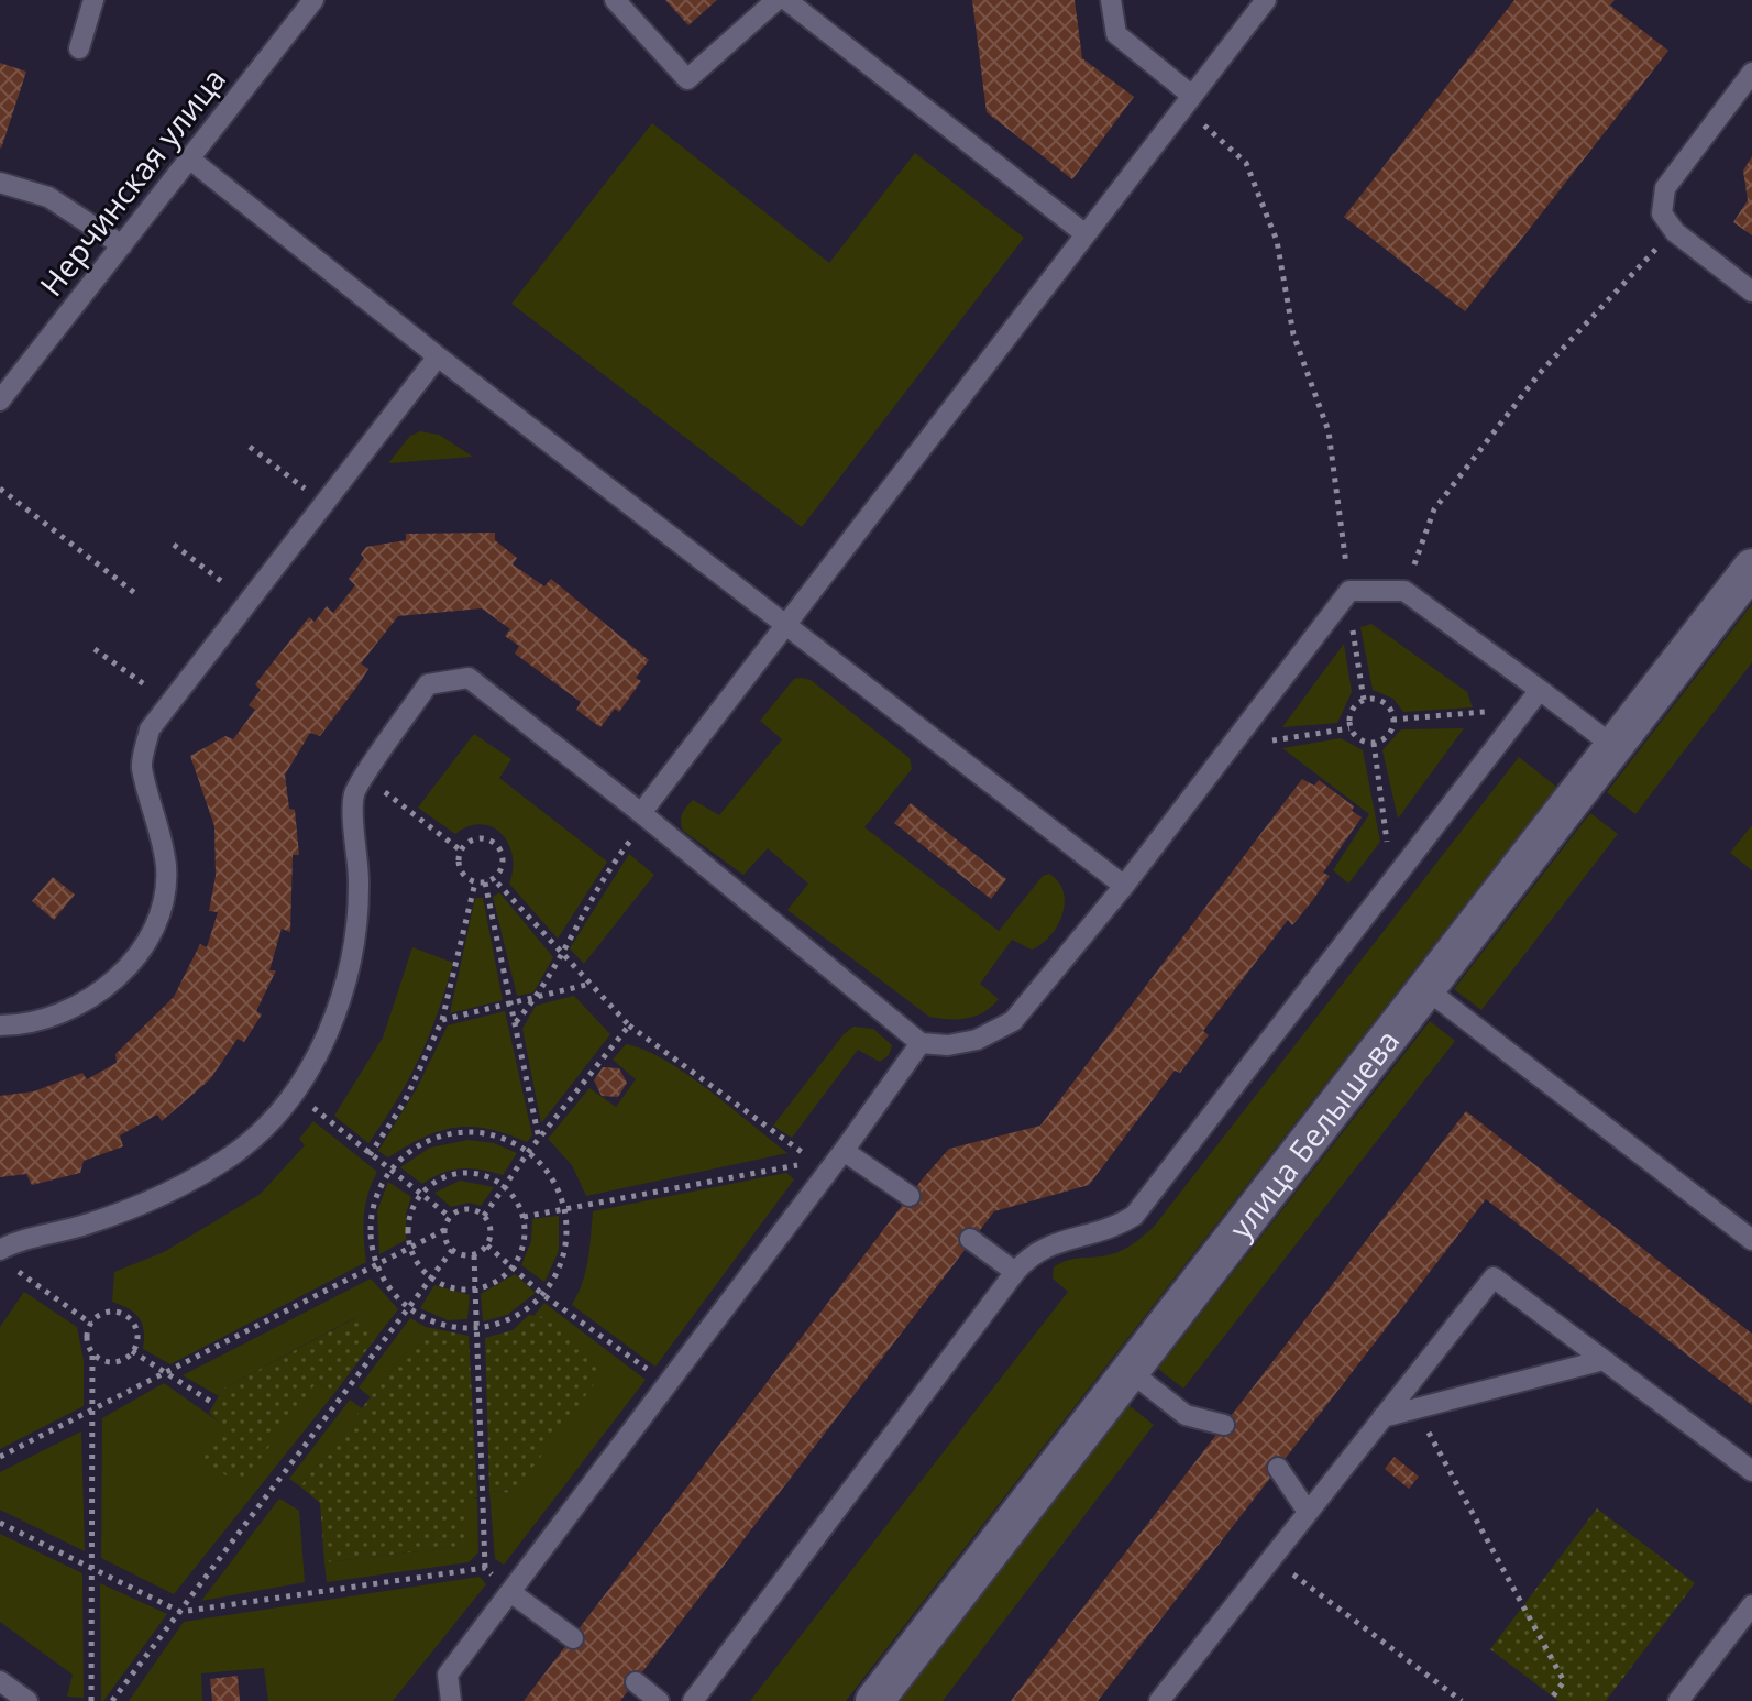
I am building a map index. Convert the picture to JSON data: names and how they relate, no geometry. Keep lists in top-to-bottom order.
{
  "streets": {
    "street": ["улица Белышева"],
    "lane": ["Нерчинская улица"]
  }
}
